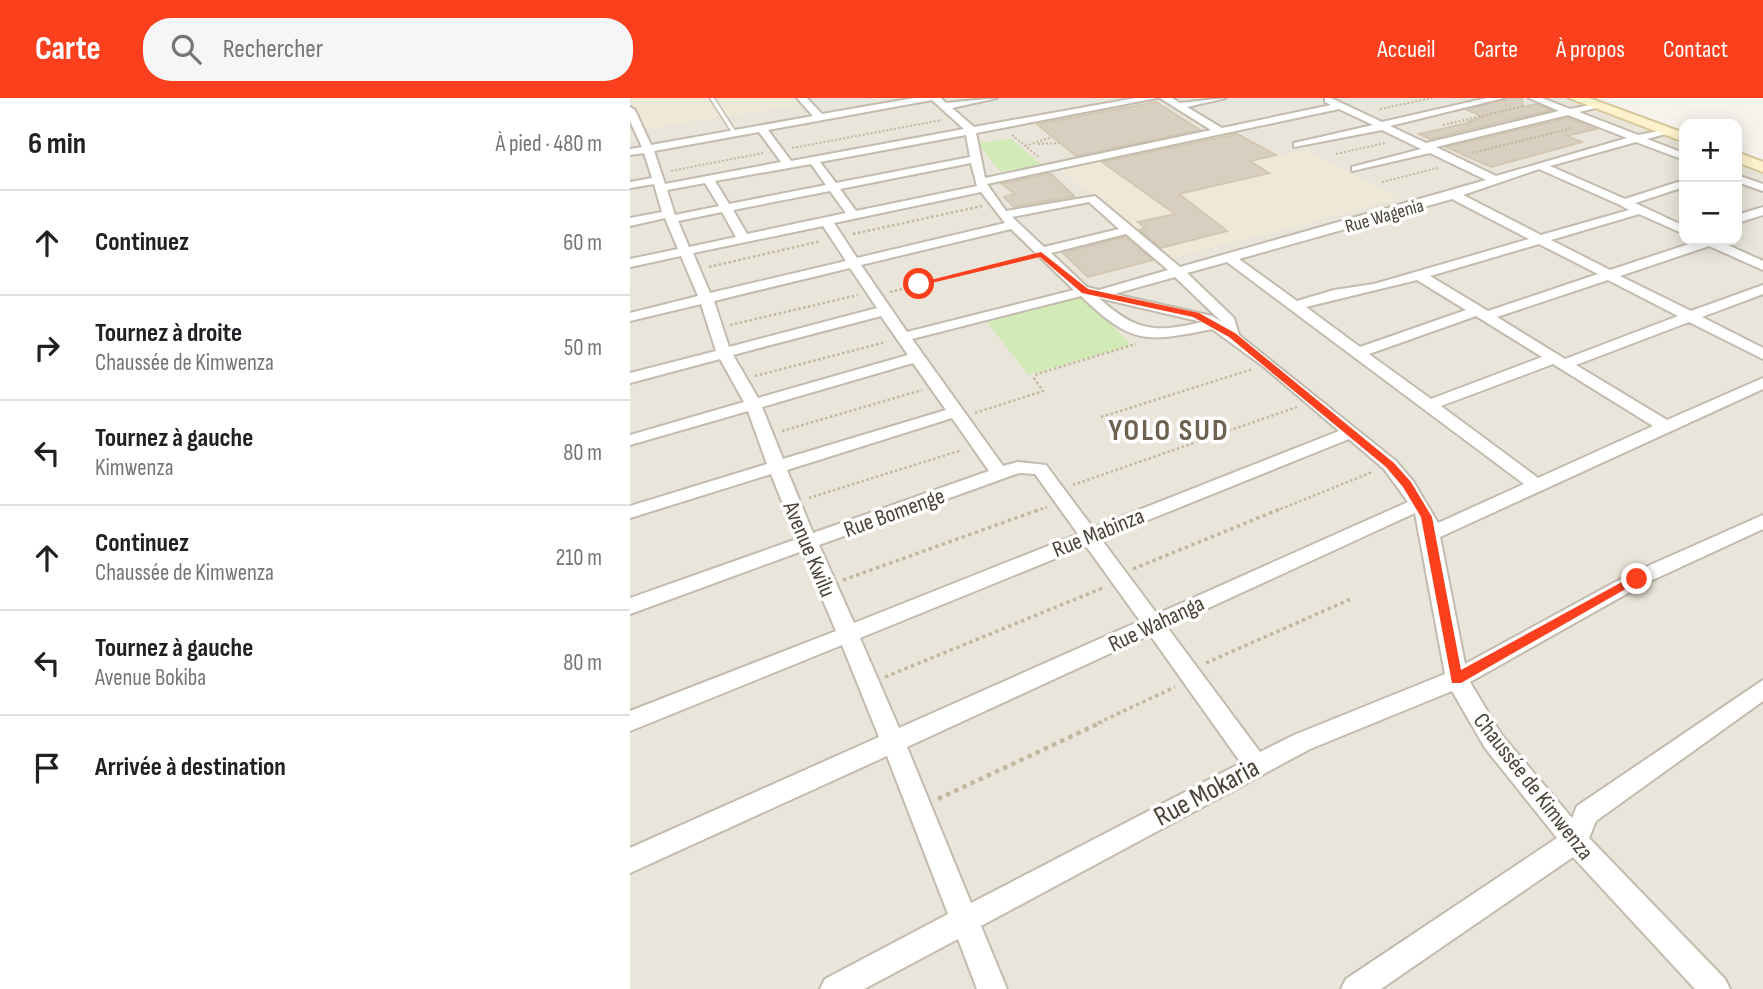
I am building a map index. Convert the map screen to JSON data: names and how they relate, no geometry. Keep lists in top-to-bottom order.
{
  "streets": {
    "street": [
      "Rue Wagenia",
      "Rue Bomenge",
      "Rue Mabinza",
      "Avenue Kwilu",
      "Rue Wahanga",
      "Chaussée de Kimwenza",
      "Rue Mokaria"
    ]
  },
  "crossings": [
    ["Rue Bomenge", "Avenue Kwilu"],
    ["Rue Mabinza", "Avenue Kwilu"],
    ["Rue Mabinza", "Chaussée de Kimwenza"],
    ["Avenue Kwilu", "Rue Wahanga"],
    ["Avenue Kwilu", "Rue Mokaria"],
    ["Rue Wahanga", "Chaussée de Kimwenza"],
    ["Chaussée de Kimwenza", "Rue Mokaria"]
  ],
  "districts": ["YOLO SUD"],
  "page": {
    "header": "Carte",
    "search": "Rechercher",
    "nav": [
      "Accueil",
      "Carte",
      "À propos",
      "Contact"
    ],
    "heading": ["6 min", "À pied · 480 m"],
    "map_buttons": ["+", "−"],
    "list": [
      ["Continuez", "60 m"],
      ["Tournez à droite", "Chaussée de Kimwenza", "50 m"],
      ["Tournez à gauche", "Kimwenza", "80 m"],
      ["Continuez", "Chaussée de Kimwenza", "210 m"],
      ["Tournez à gauche", "Avenue Bokiba", "80 m"],
      "Arrivée à destination"
    ]
  }
}
